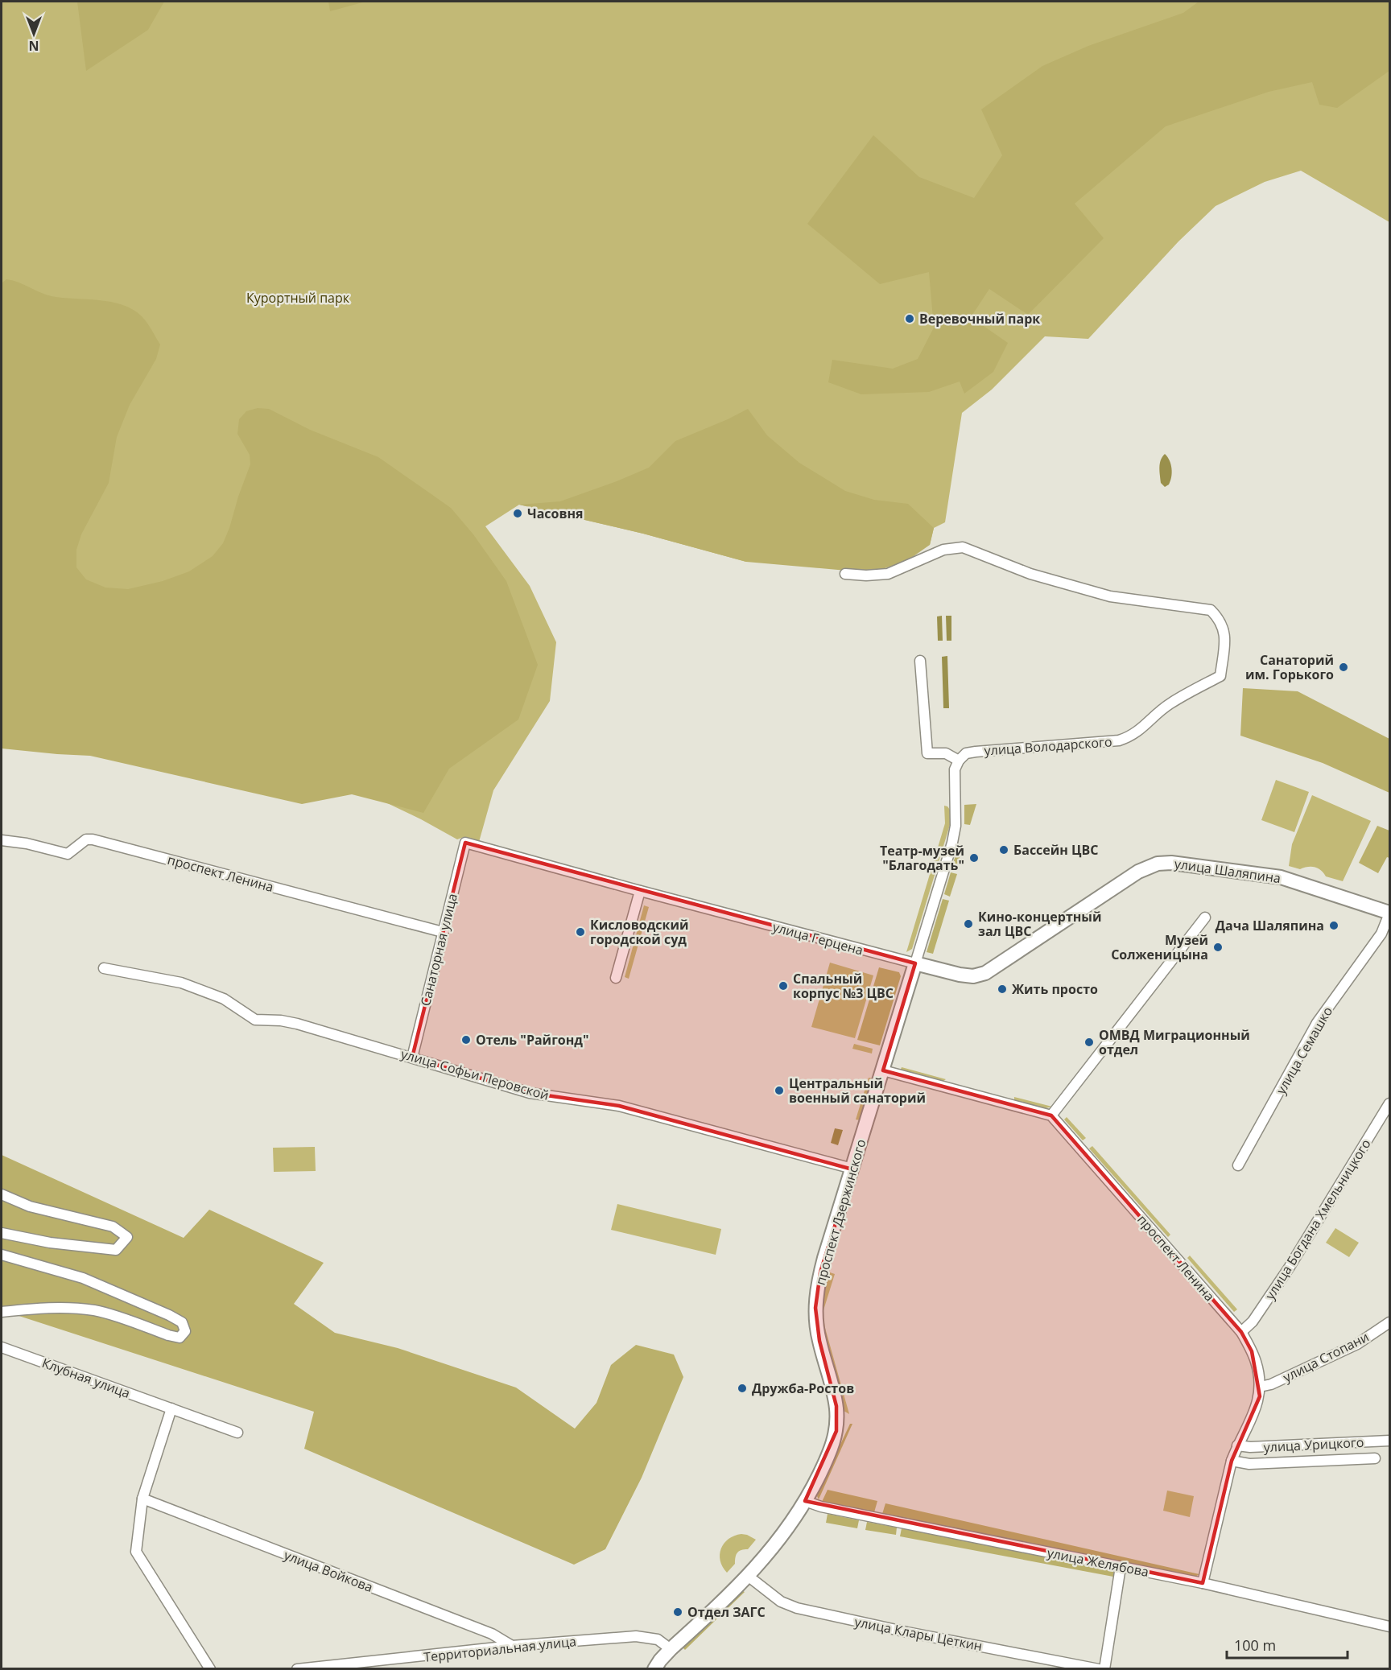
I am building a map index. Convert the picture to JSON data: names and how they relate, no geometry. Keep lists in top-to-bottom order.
{
  "streets": {
    "main road": ["улица Шаляпина", "улица Герцена", "проспект Дзержинского"],
    "street": [
      "улица Володарского",
      "проспект Ленина",
      "Санаторная улица",
      "улица Семашко",
      "улица Софьи Перовской",
      "улица Богдана Хмельницкого",
      "улица Стопани",
      "Клубная улица",
      "улица Урицкого",
      "улица Желябова",
      "улица Войкова",
      "улица Клары Цеткин",
      "Территориальная улица"
    ]
  },
  "crossings": [
    ["улица Володарского", "проспект Дзержинского"],
    ["улица Шаляпина", "улица Герцена"],
    ["улица Шаляпина", "улица Семашко"],
    ["проспект Ленина", "Санаторная улица"],
    ["проспект Ленина", "улица Богдана Хмельницкого"],
    ["проспект Ленина", "улица Стопани"],
    ["проспект Ленина", "улица Урицкого"],
    ["проспект Ленина", "улица Желябова"],
    ["улица Герцена", "Санаторная улица"],
    ["улица Герцена", "проспект Дзержинского"],
    ["Санаторная улица", "улица Софьи Перовской"],
    ["улица Софьи Перовской", "проспект Дзержинского"],
    ["проспект Дзержинского", "улица Желябова"],
    ["проспект Дзержинского", "улица Клары Цеткин"],
    ["проспект Дзержинского", "Территориальная улица"],
    ["улица Войкова", "Территориальная улица"]
  ],
  "parks": ["Курортный парк"],
  "places": [
    "Веревочный парк",
    "Часовня",
    "Санаторий им. Горького",
    "Бассейн ЦВС",
    "Театр-музей \"Благодать\"",
    "Кино-концертный зал ЦВС",
    "Дача Шаляпина",
    "Кисловодский городской суд",
    "Музей Солженицына",
    "Спальный корпус №3 ЦВС",
    "Жить просто",
    "Отель \"Райгонд\"",
    "ОМВД Миграционный отдел",
    "Центральный военный санаторий",
    "Дружба-Ростов",
    "Отдел ЗАГС"
  ],
  "scale_bar": "100 m",
  "north": "bottom"
}
